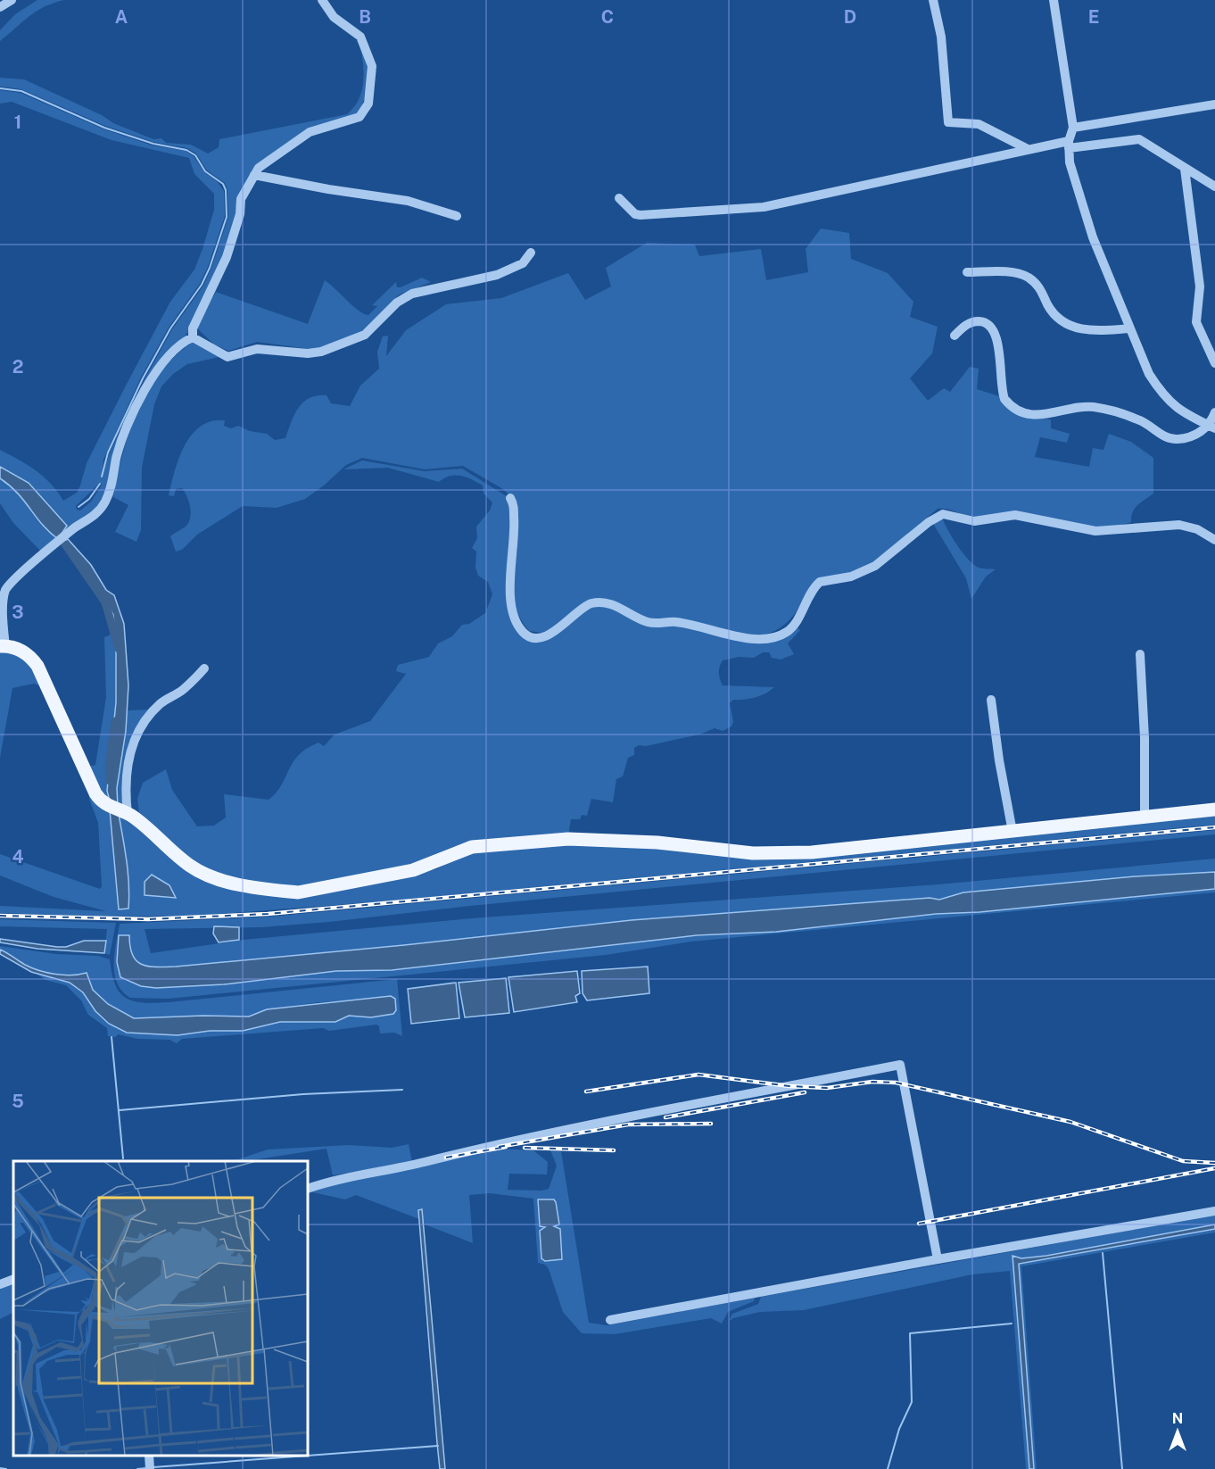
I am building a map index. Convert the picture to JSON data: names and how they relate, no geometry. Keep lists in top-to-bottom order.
{
  "north": "top",
  "grid": {
    "columns": [
      "A",
      "B",
      "C",
      "D",
      "E"
    ],
    "rows": [
      "1",
      "2",
      "3",
      "4",
      "5"
    ]
  }
}
